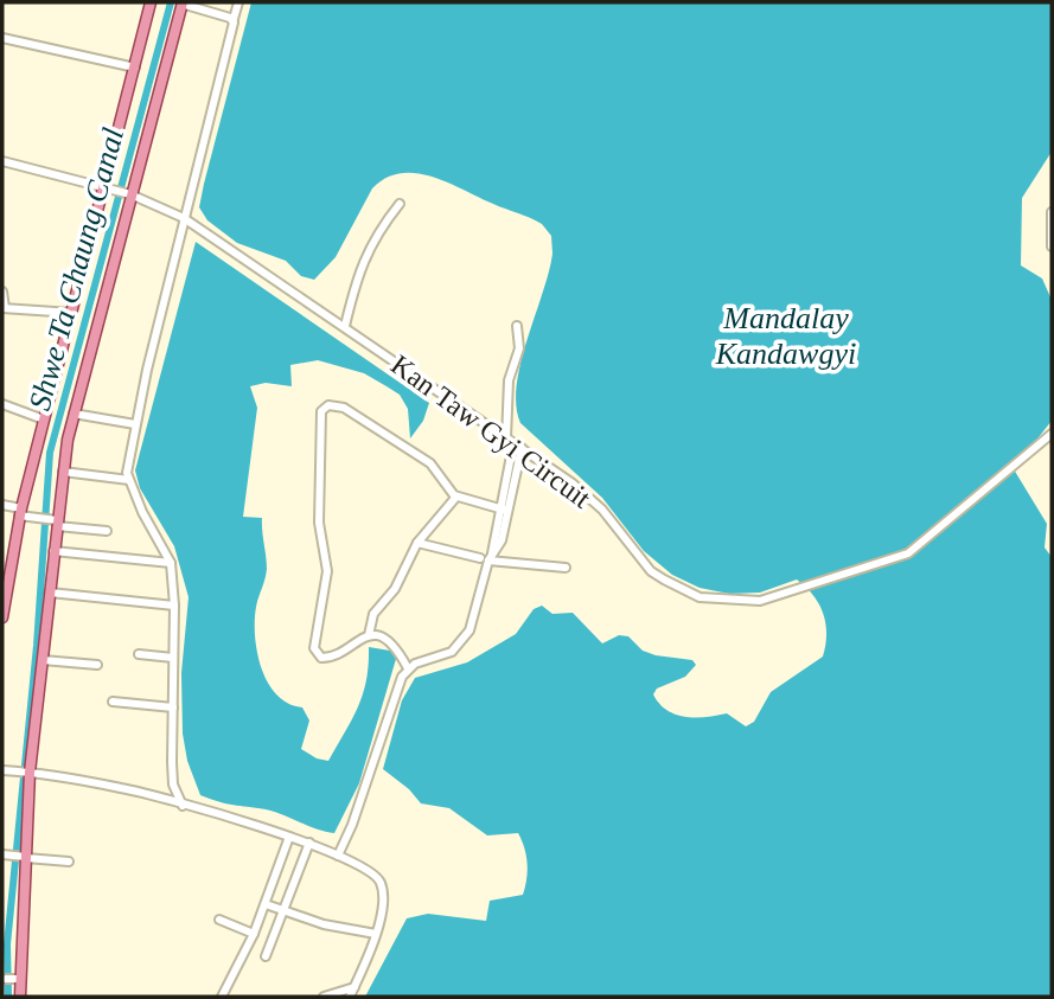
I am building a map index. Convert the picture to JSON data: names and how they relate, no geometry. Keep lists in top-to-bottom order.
{
  "streets": {
    "street": ["Kan Taw Gyi Circuit"]
  },
  "water": ["Shwe Ta Chaung Canal", "Mandalay Kandawgyi"]
}
